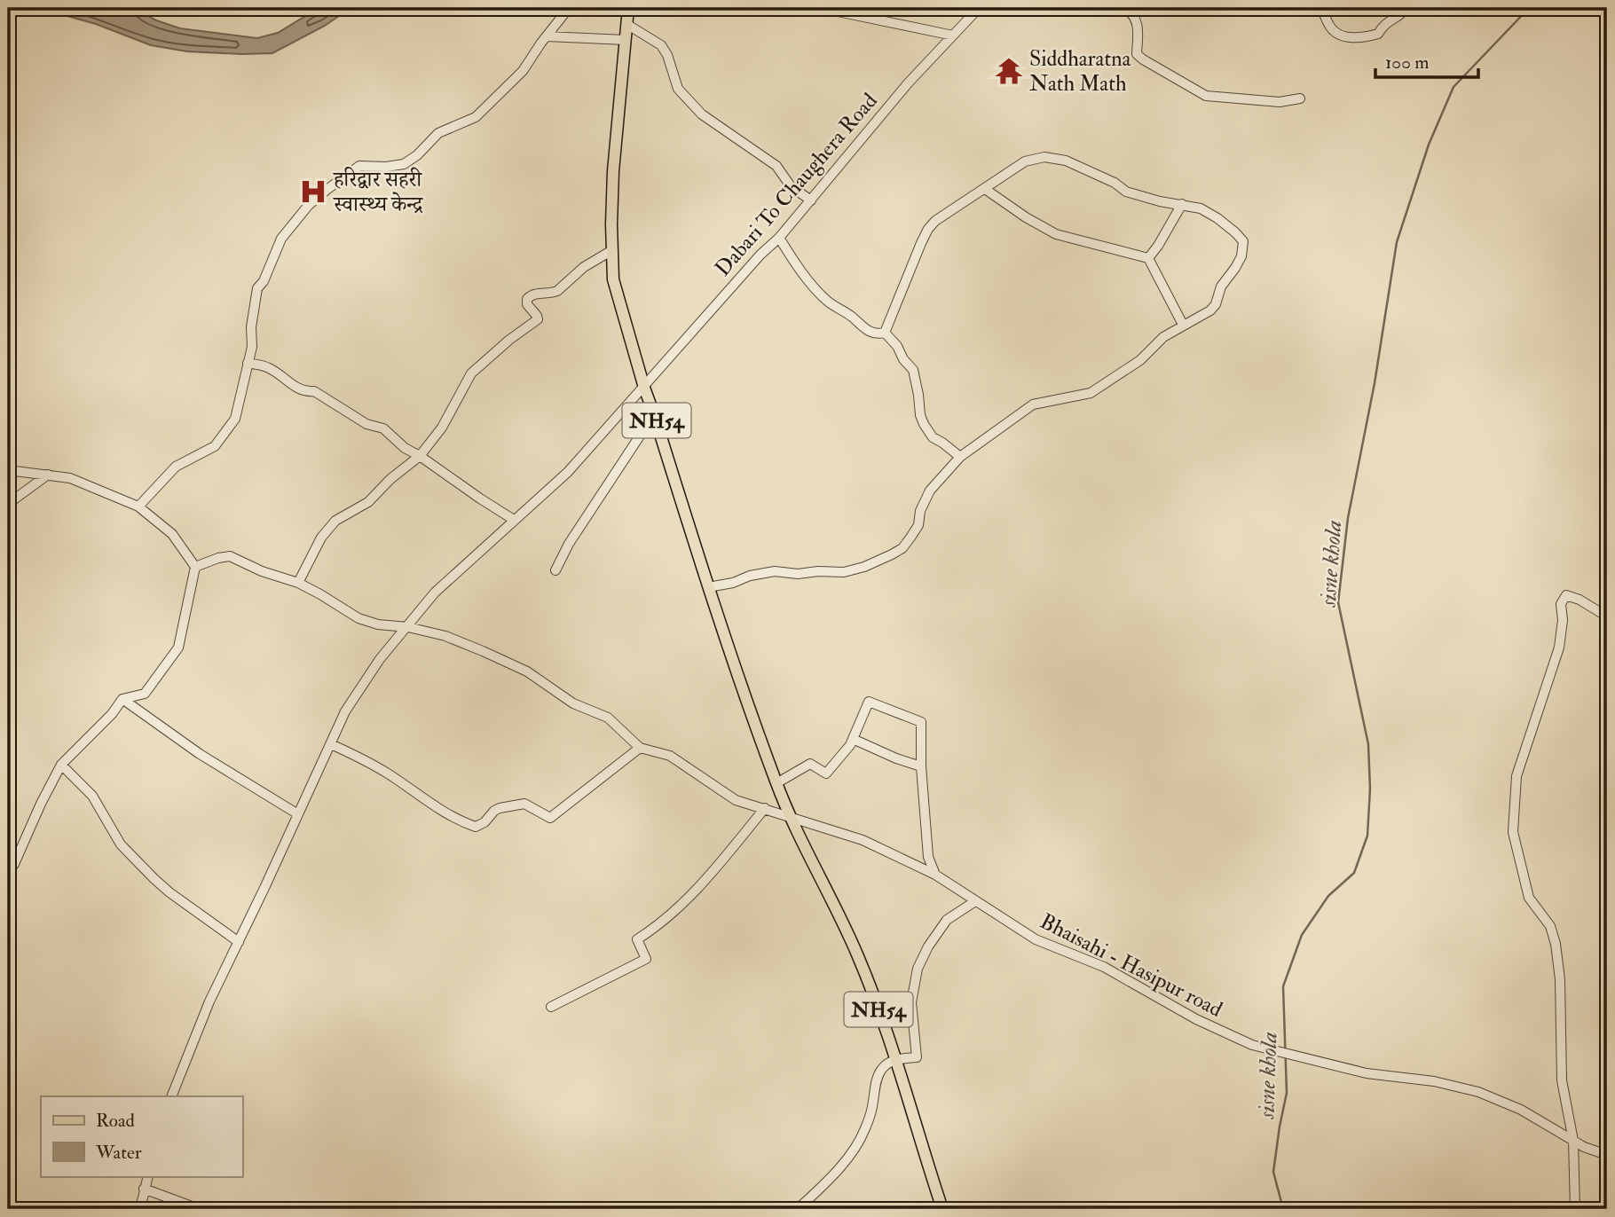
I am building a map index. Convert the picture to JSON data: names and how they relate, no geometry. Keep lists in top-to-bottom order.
{
  "streets": {
    "main road": ["NH54"],
    "street": ["Dabari To Chaughera Road", "Bhaisahi - Hasipur road"]
  },
  "crossings": [
    ["Dabari To Chaughera Road", "NH54"],
    ["NH54", "Bhaisahi - Hasipur road"]
  ],
  "water": ["sisne khola"],
  "places": {
    "temple": ["Siddharatna Nath Math"],
    "hospital": ["हरिद्वार सहरी स्वास्थ्य केन्द्र"]
  },
  "legend": ["Road", "Water"],
  "scale_bar": "100 m"
}
